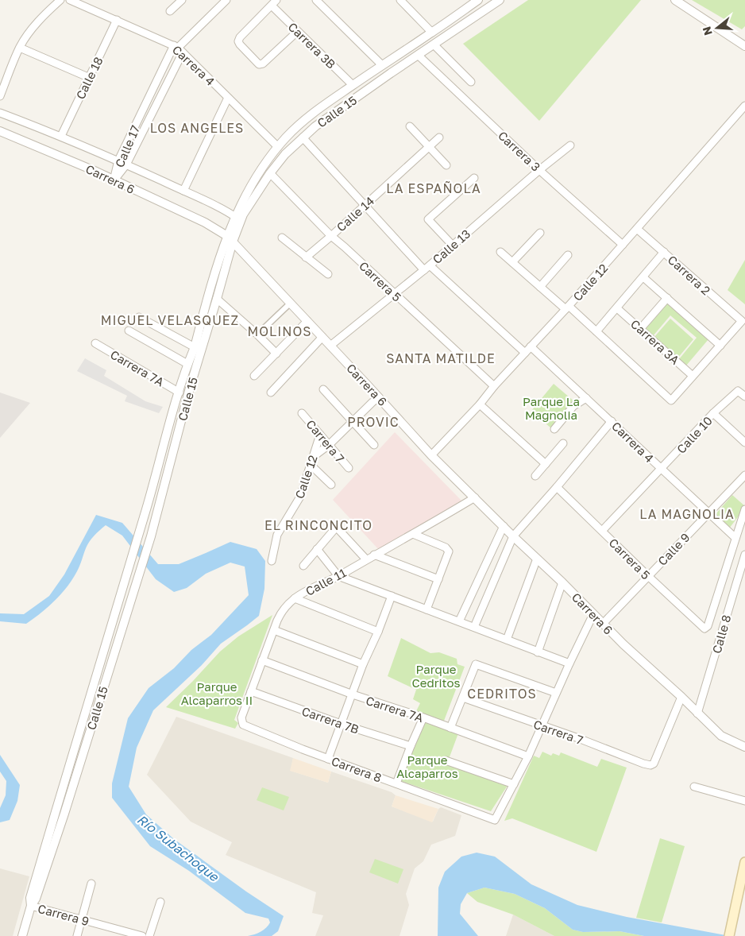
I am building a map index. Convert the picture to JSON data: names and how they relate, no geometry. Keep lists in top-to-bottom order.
{
  "streets": {
    "street": [
      "Carrera 3B",
      "Carrera 4",
      "Calle 18",
      "Calle 15",
      "Calle 17",
      "Carrera 3",
      "Carrera 6",
      "Calle 14",
      "Calle 13",
      "Carrera 2",
      "Carrera 5",
      "Calle 12",
      "Carrera 3A",
      "Carrera 7A",
      "Calle 10",
      "Carrera 7",
      "Calle 9",
      "Calle 11",
      "Calle 8",
      "Carrera 7B",
      "Carrera 8",
      "Carrera 9"
    ]
  },
  "crossings": [
    ["Carrera 3B", "Calle 15"],
    ["Carrera 4", "Calle 18"],
    ["Carrera 4", "Calle 15"],
    ["Carrera 4", "Calle 17"],
    ["Carrera 4", "Carrera 5"],
    ["Carrera 4", "Calle 12"],
    ["Carrera 4", "Calle 10"],
    ["Carrera 4", "Calle 9"],
    ["Calle 18", "Carrera 6"],
    ["Calle 15", "Carrera 3"],
    ["Calle 15", "Carrera 6"],
    ["Calle 15", "Carrera 5"],
    ["Calle 15", "Carrera 7A"],
    ["Calle 15", "Carrera 9"],
    ["Calle 17", "Carrera 6"],
    ["Carrera 3", "Calle 13"],
    ["Carrera 3", "Calle 12"],
    ["Carrera 6", "Calle 13"],
    ["Carrera 6", "Calle 12"],
    ["Carrera 6", "Carrera 7"],
    ["Carrera 6", "Calle 9"],
    ["Carrera 6", "Calle 11"],
    ["Carrera 6", "Calle 8"],
    ["Calle 14", "Carrera 5"],
    ["Calle 13", "Carrera 5"],
    ["Carrera 2", "Calle 12"],
    ["Carrera 5", "Calle 12"],
    ["Carrera 5", "Calle 10"],
    ["Carrera 5", "Calle 9"],
    ["Calle 12", "Carrera 7"],
    ["Carrera 7A", "Calle 11"],
    ["Calle 11", "Carrera 7B"],
    ["Calle 11", "Carrera 8"]
  ],
  "districts": [
    "LOS ANGELES",
    "LA ESPAÑOLA",
    "MIGUEL VELASQUEZ",
    "MOLINOS",
    "SANTA MATILDE",
    "PROVIC",
    "LA MAGNOLIA",
    "EL RINCONCITO",
    "CEDRITOS"
  ],
  "water": ["Río Subachoque"],
  "parks": [
    "Parque La Magnolia",
    "Parque Cedritos",
    "Parque Alcaparros II",
    "Parque Alcaparros"
  ],
  "north": "left"
}
